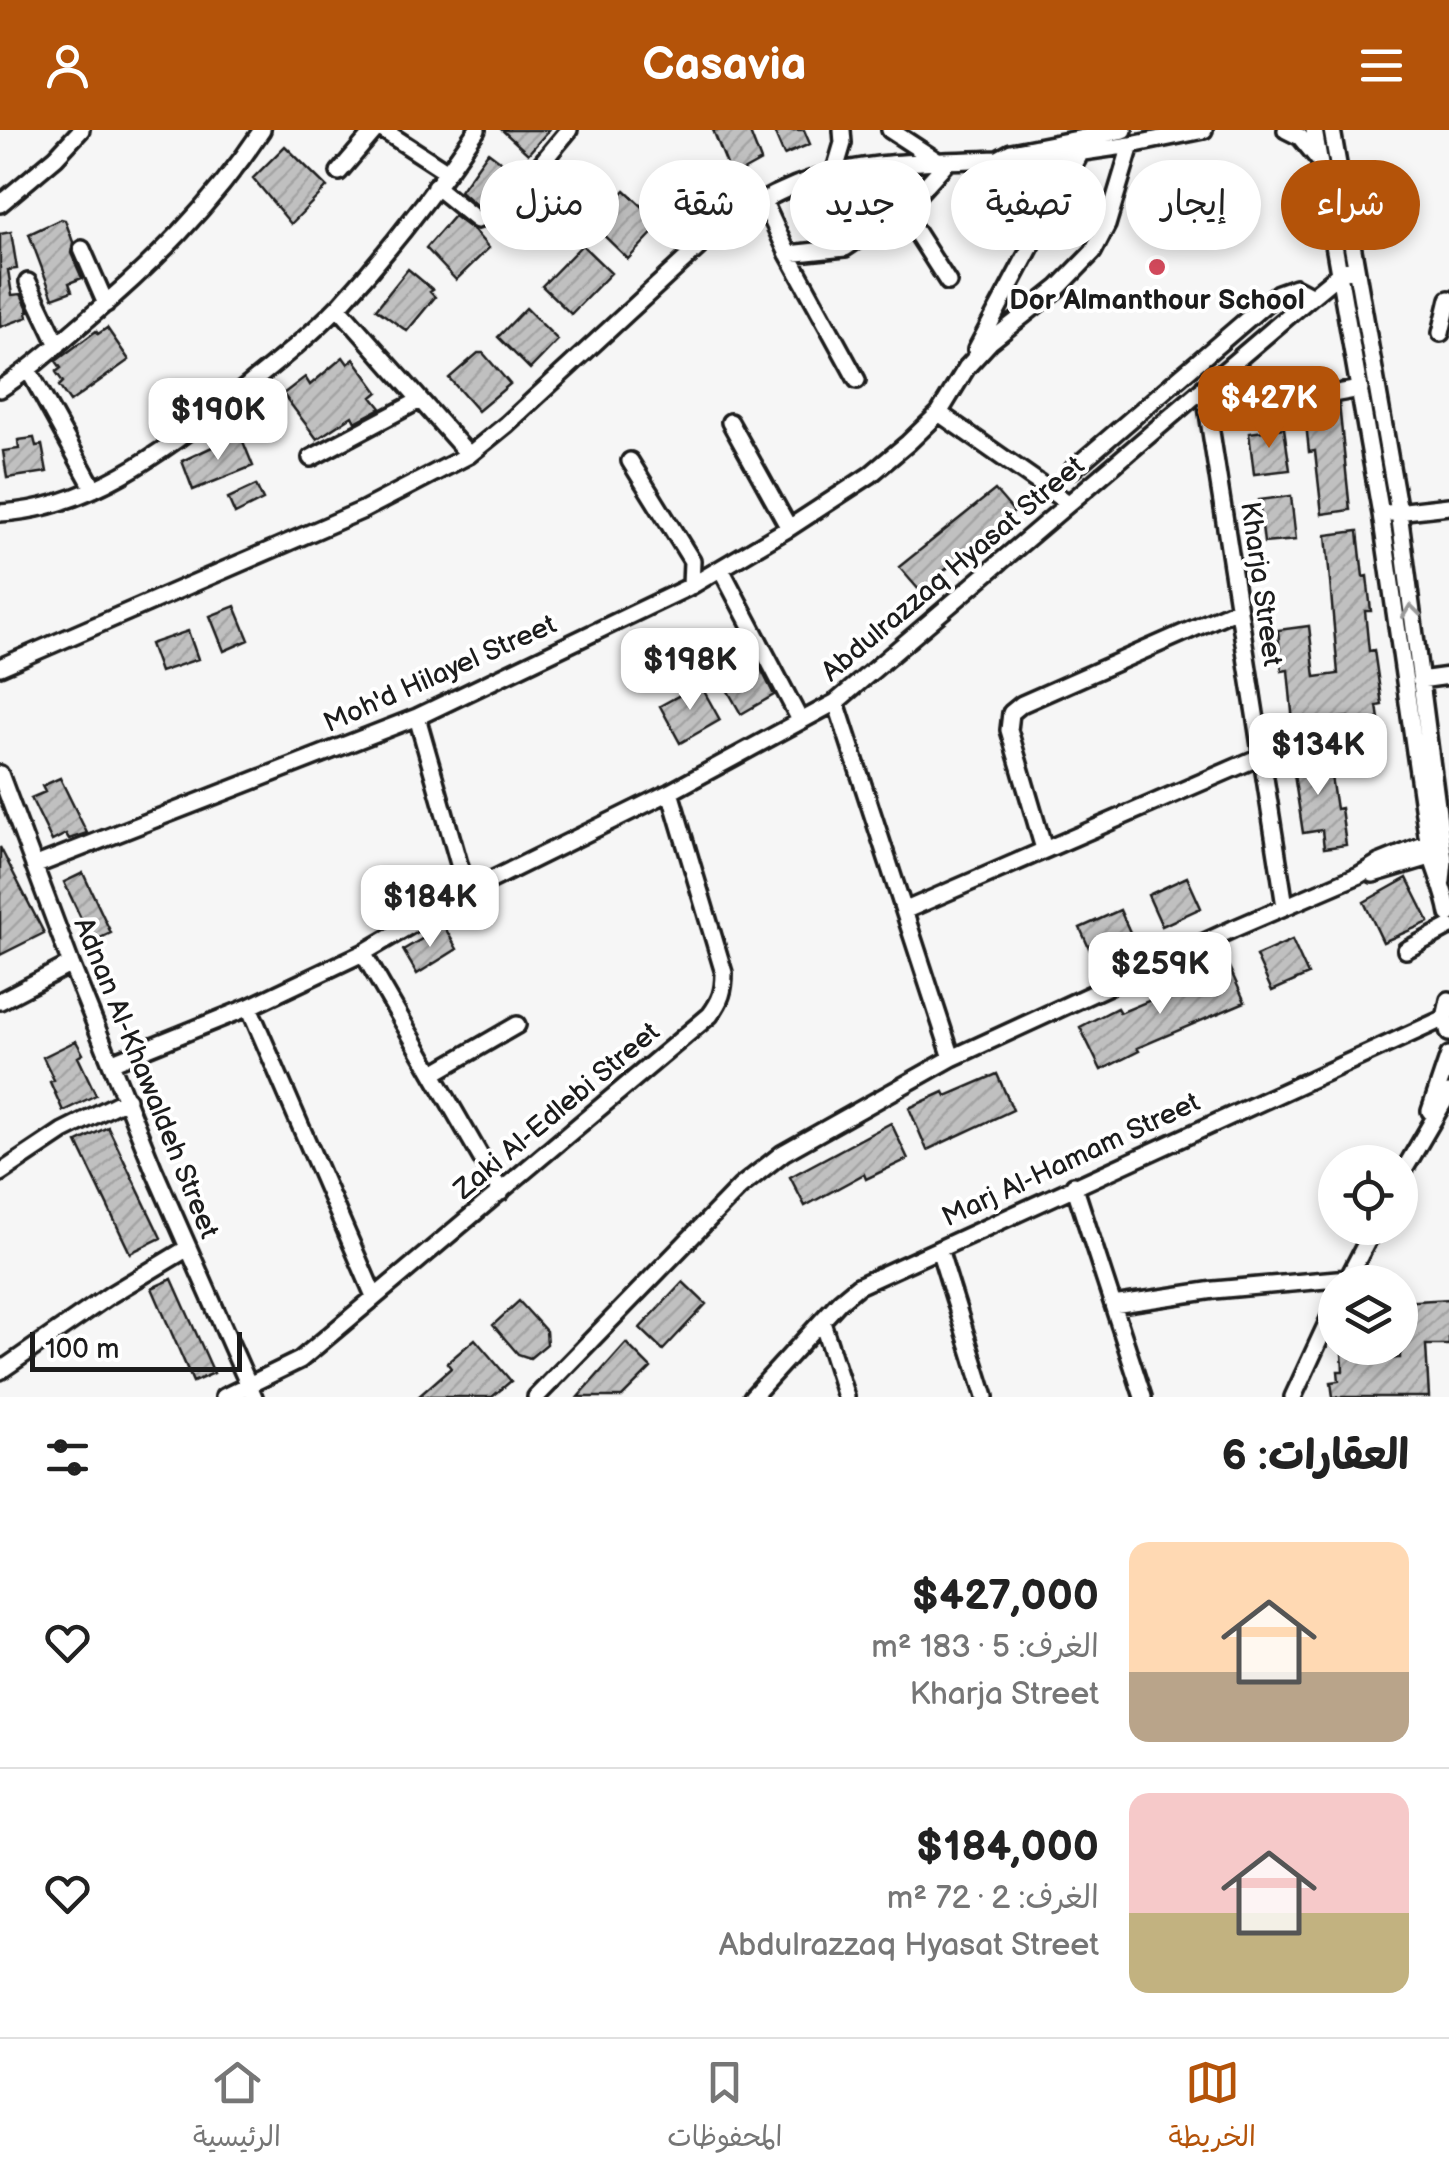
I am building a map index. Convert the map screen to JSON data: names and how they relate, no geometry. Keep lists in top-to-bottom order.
{
  "streets": {
    "street": [
      "Abdulrazzaq Hyasat Street",
      "Kharja Street",
      "Moh'd Hilayel Street",
      "Adnan Al-Khawaldeh Street",
      "Zaki Al-Edlebi Street",
      "Marj Al-Hamam Street"
    ]
  },
  "crossings": [
    ["Abdulrazzaq Hyasat Street", "Kharja Street"],
    ["Abdulrazzaq Hyasat Street", "Adnan Al-Khawaldeh Street"],
    ["Abdulrazzaq Hyasat Street", "Zaki Al-Edlebi Street"],
    ["Moh'd Hilayel Street", "Adnan Al-Khawaldeh Street"],
    ["Adnan Al-Khawaldeh Street", "Zaki Al-Edlebi Street"]
  ],
  "places": ["Dor Almanthour School"],
  "scale_bar": "100 m",
  "page": {
    "header": "Casavia",
    "chip": [
      "شراء",
      "إيجار",
      "تصفية",
      "جديد",
      "شقة",
      "منزل"
    ],
    "price": [
      "$427K",
      "$190K",
      "$198K",
      "$134K",
      "$184K",
      "$259K"
    ],
    "scale": "100 m",
    "heading": "العقارات: 6",
    "list": [
      {
        "name": "$427,000",
        "note": "الغرف: 5 · 183 m² · Kharja Street"
      },
      {
        "name": "$184,000",
        "note": "الغرف: 2 · 72 m² · Abdulrazzaq Hyasat Street"
      }
    ],
    "tabs": ["الخريطة", "المحفوظات", "الرئيسية"]
  }
}
